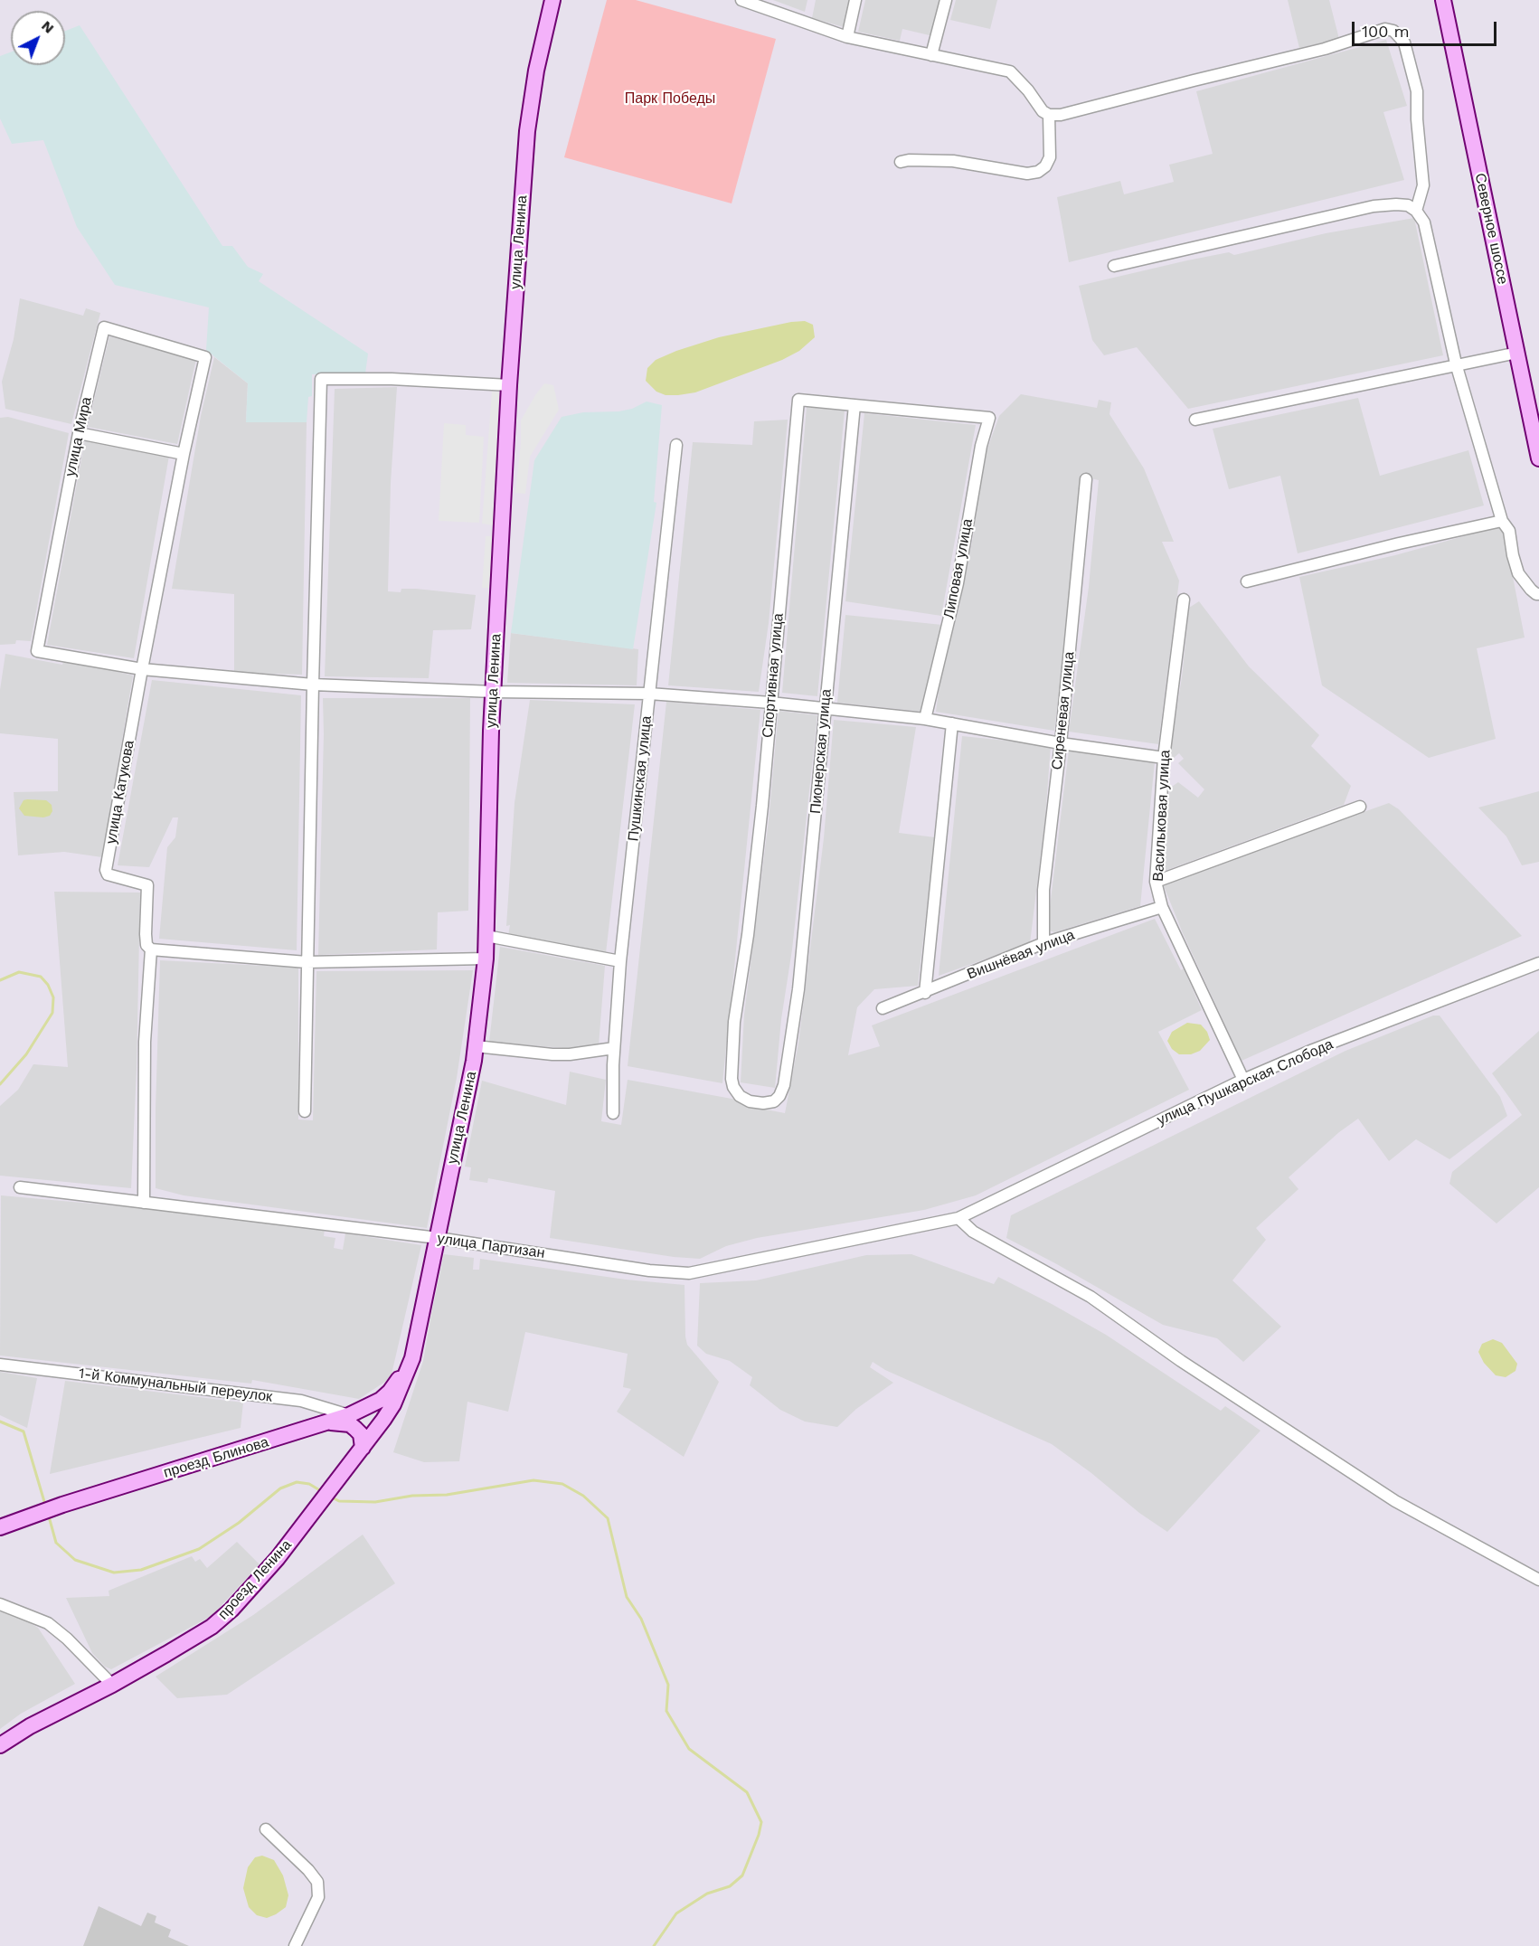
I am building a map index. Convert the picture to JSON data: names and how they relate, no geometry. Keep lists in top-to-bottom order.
{
  "streets": {
    "main road": [
      "Северное шоссе",
      "улица Ленина",
      "проезд Блинова",
      "проезд Ленина"
    ],
    "street": [
      "улица Мира",
      "Липовая улица",
      "Спортивная улица",
      "Сиреневая улица",
      "Пионерская улица",
      "Пушкинская улица",
      "улица Катукова",
      "Васильковая улица",
      "Вишнёвая улица",
      "улица Пушкарская Слобода",
      "улица Партизан",
      "1-й Коммунальный переулок"
    ]
  },
  "crossings": [
    ["улица Ленина", "улица Партизан"],
    ["улица Ленина", "проезд Блинова"],
    ["улица Ленина", "проезд Ленина"],
    ["улица Мира", "улица Катукова"],
    ["Липовая улица", "Спортивная улица"],
    ["Спортивная улица", "Пионерская улица"],
    ["Сиреневая улица", "Вишнёвая улица"],
    ["улица Катукова", "улица Партизан"],
    ["Васильковая улица", "Вишнёвая улица"],
    ["Васильковая улица", "улица Пушкарская Слобода"],
    ["улица Пушкарская Слобода", "улица Партизан"],
    ["1-й Коммунальный переулок", "проезд Блинова"],
    ["проезд Блинова", "проезд Ленина"]
  ],
  "parks": ["Парк Победы"],
  "scale_bar": "100 m",
  "north": "top right"
}
